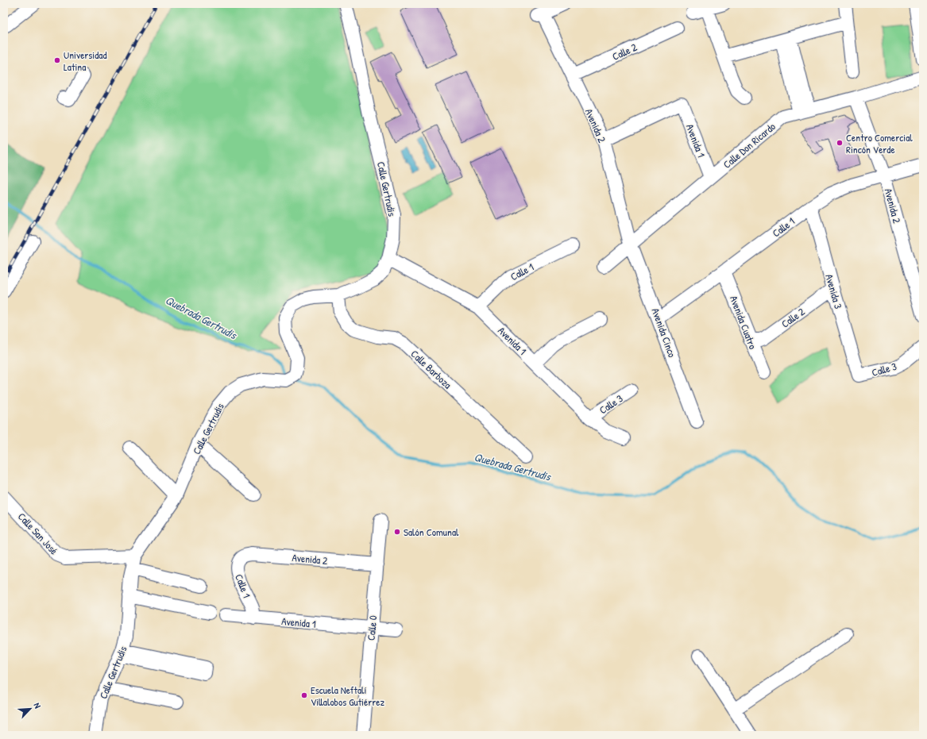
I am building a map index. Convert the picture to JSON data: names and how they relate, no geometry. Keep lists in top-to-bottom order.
{
  "streets": {
    "street": [
      "Calle 2",
      "Avenida 2",
      "Avenida 1",
      "Calle Don Ricardo",
      "Calle Gertrudis",
      "Calle 1",
      "Avenida 3",
      "Avenida Cuatro",
      "Avenida Cinco",
      "Calle Barboza",
      "Calle 3",
      "Calle San José",
      "Calle 0"
    ]
  },
  "crossings": [
    ["Calle 2", "Avenida 2"],
    ["Calle 2", "Avenida 3"],
    ["Calle 2", "Avenida Cuatro"],
    ["Avenida 2", "Avenida 1"],
    ["Avenida 2", "Calle Don Ricardo"],
    ["Avenida 2", "Calle 1"],
    ["Avenida 2", "Avenida Cinco"],
    ["Avenida 2", "Calle 0"],
    ["Avenida 1", "Calle Don Ricardo"],
    ["Avenida 1", "Calle Gertrudis"],
    ["Avenida 1", "Calle 1"],
    ["Avenida 1", "Calle 3"],
    ["Avenida 1", "Calle 0"],
    ["Calle Don Ricardo", "Avenida Cinco"],
    ["Calle Gertrudis", "Calle Barboza"],
    ["Calle Gertrudis", "Calle San José"],
    ["Calle 1", "Avenida 3"],
    ["Calle 1", "Avenida Cuatro"],
    ["Calle 1", "Avenida Cinco"],
    ["Avenida 3", "Calle 3"]
  ],
  "water": ["Quebrada Gertrudis"],
  "places": [
    "Universidad Latina",
    "Centro Comercial Rincón Verde",
    "Salón Comunal",
    "Escuela Neftalí Villalobos Gutiérrez"
  ],
  "north": "top right"
}
